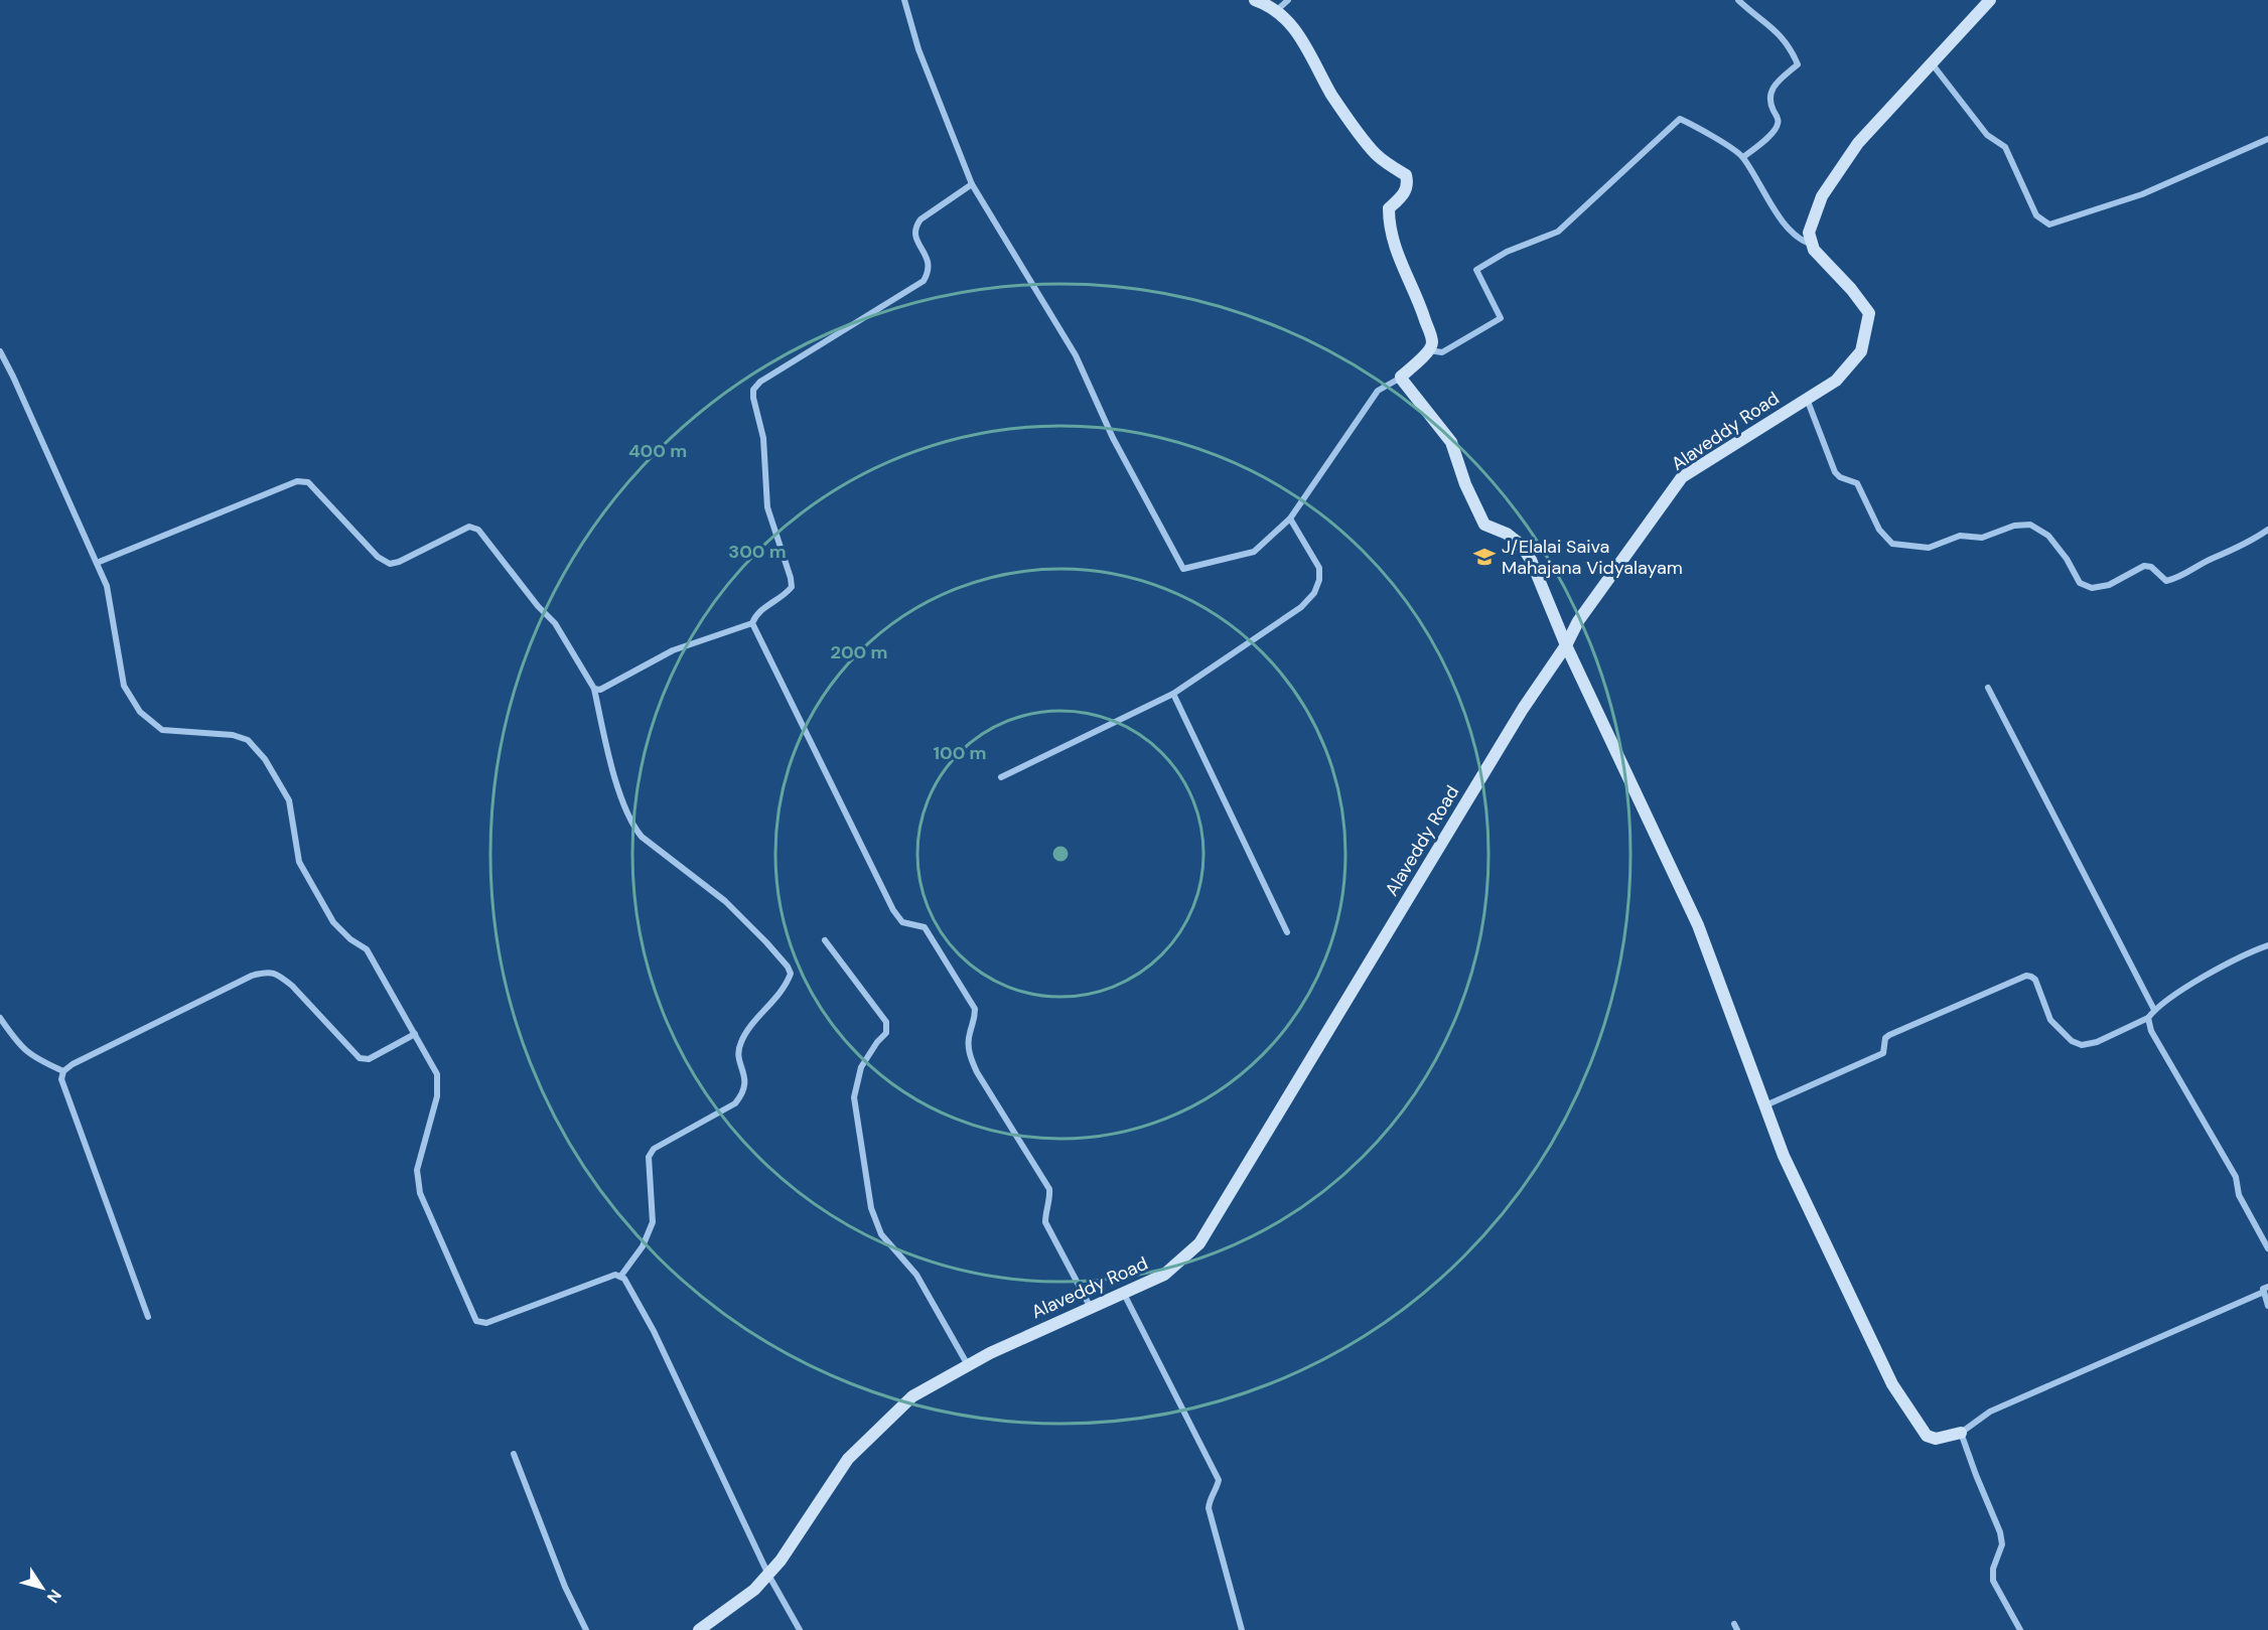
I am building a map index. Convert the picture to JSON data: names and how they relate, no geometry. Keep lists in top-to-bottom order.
{
  "streets": {
    "street": ["Alaveddy Road"]
  },
  "places": {
    "school or university": ["J/Elalai Saiva Mahajana Vidyalayam"]
  },
  "north": "bottom right",
  "rings": [
    "400 m",
    "300 m",
    "200 m",
    "100 m"
  ]
}
